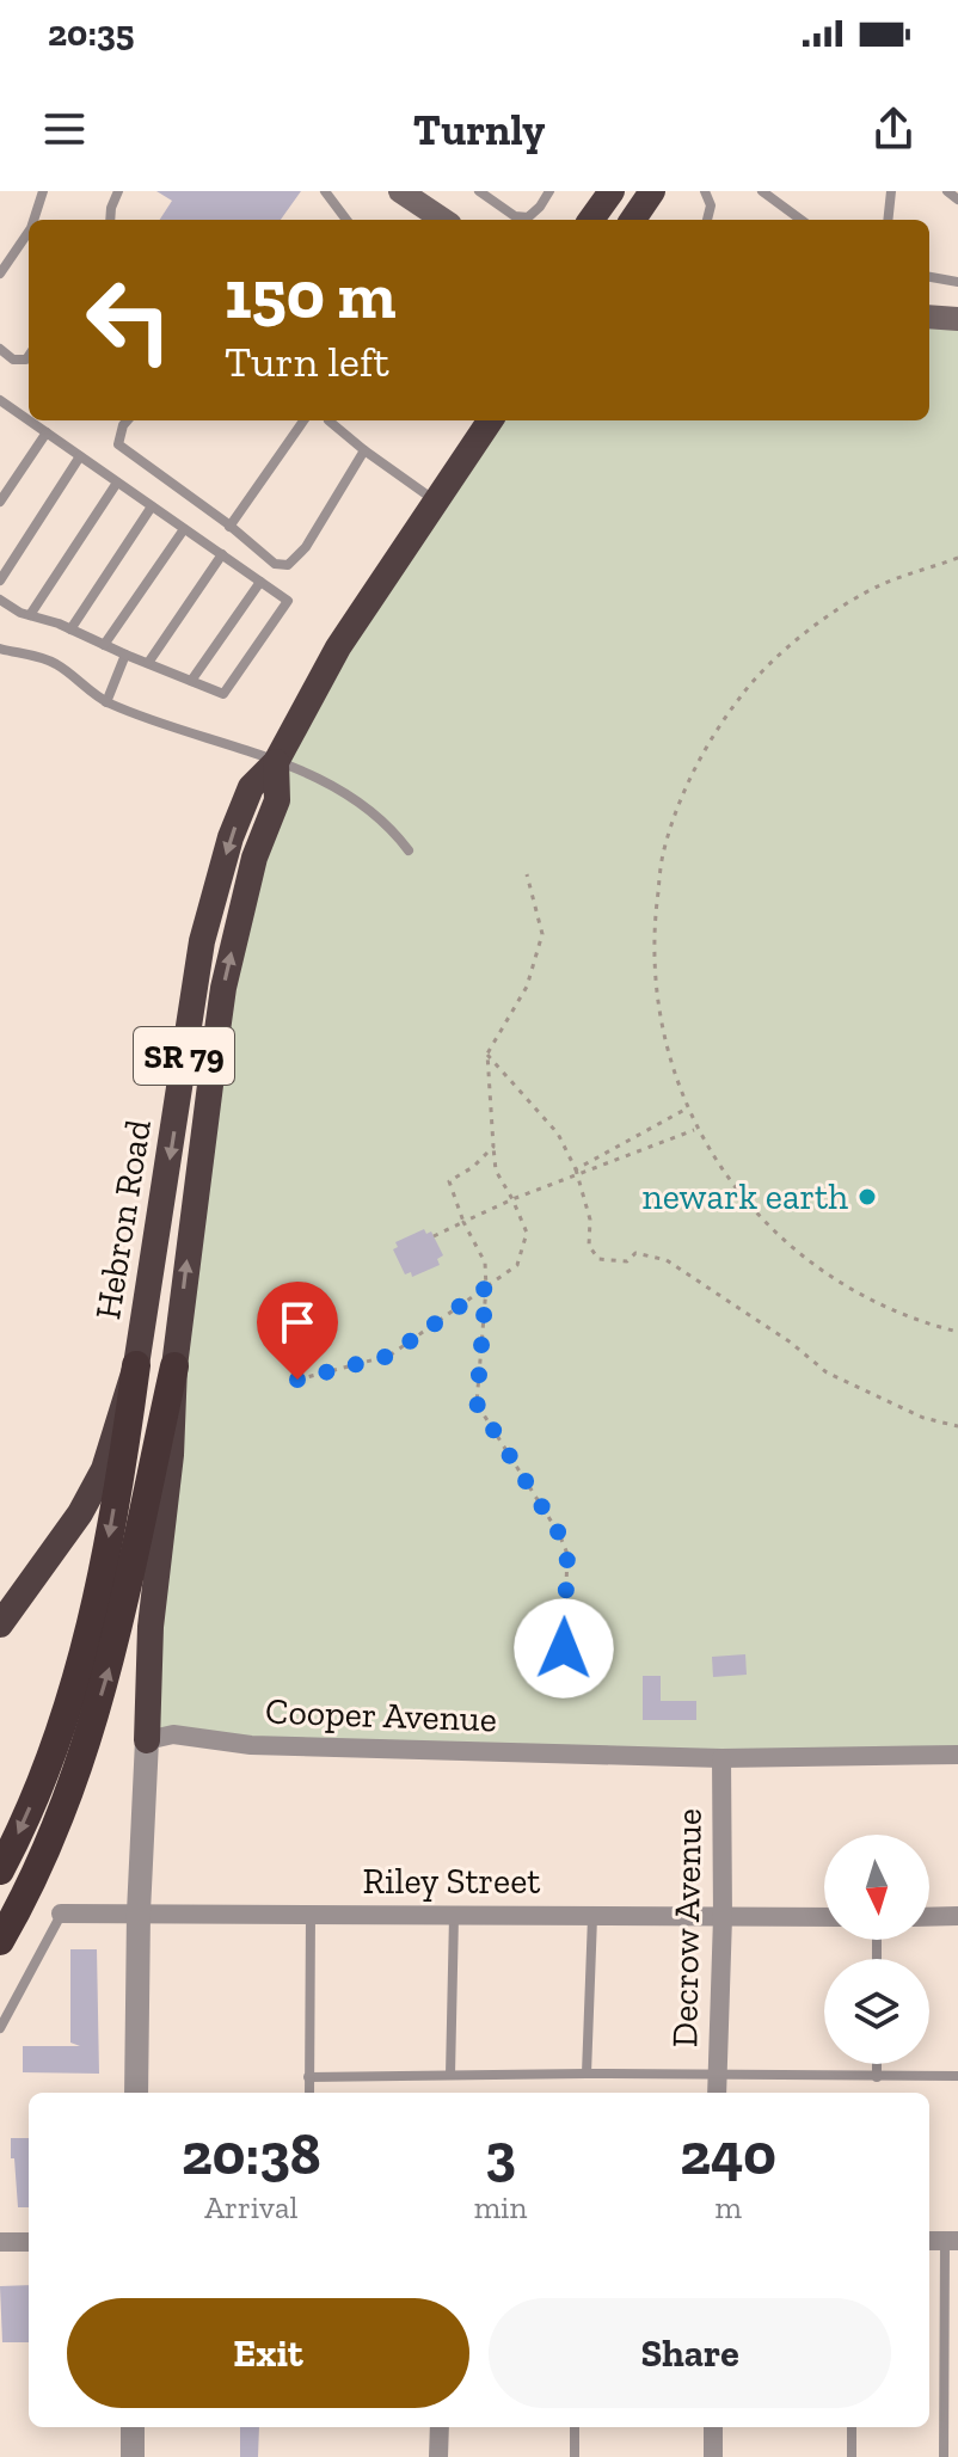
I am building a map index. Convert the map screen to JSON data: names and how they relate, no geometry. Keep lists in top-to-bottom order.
{
  "streets": {
    "highway": ["SR 79", "Hebron Road"],
    "street": ["Cooper Avenue", "Riley Street", "Decrow Avenue"]
  },
  "crossings": [
    ["SR 79", "Hebron Road"],
    ["Hebron Road", "Cooper Avenue"],
    ["Cooper Avenue", "Decrow Avenue"],
    ["Riley Street", "Decrow Avenue"]
  ],
  "places": ["newark earth"],
  "north": "bottom",
  "page": {
    "status": "20:35",
    "header": "Turnly",
    "turn": ["150 m", "Turn left"],
    "eta": [
      "20:38",
      "Arrival",
      "3",
      "min",
      "240",
      "m"
    ],
    "buttons": ["Exit", "Share"]
  }
}
